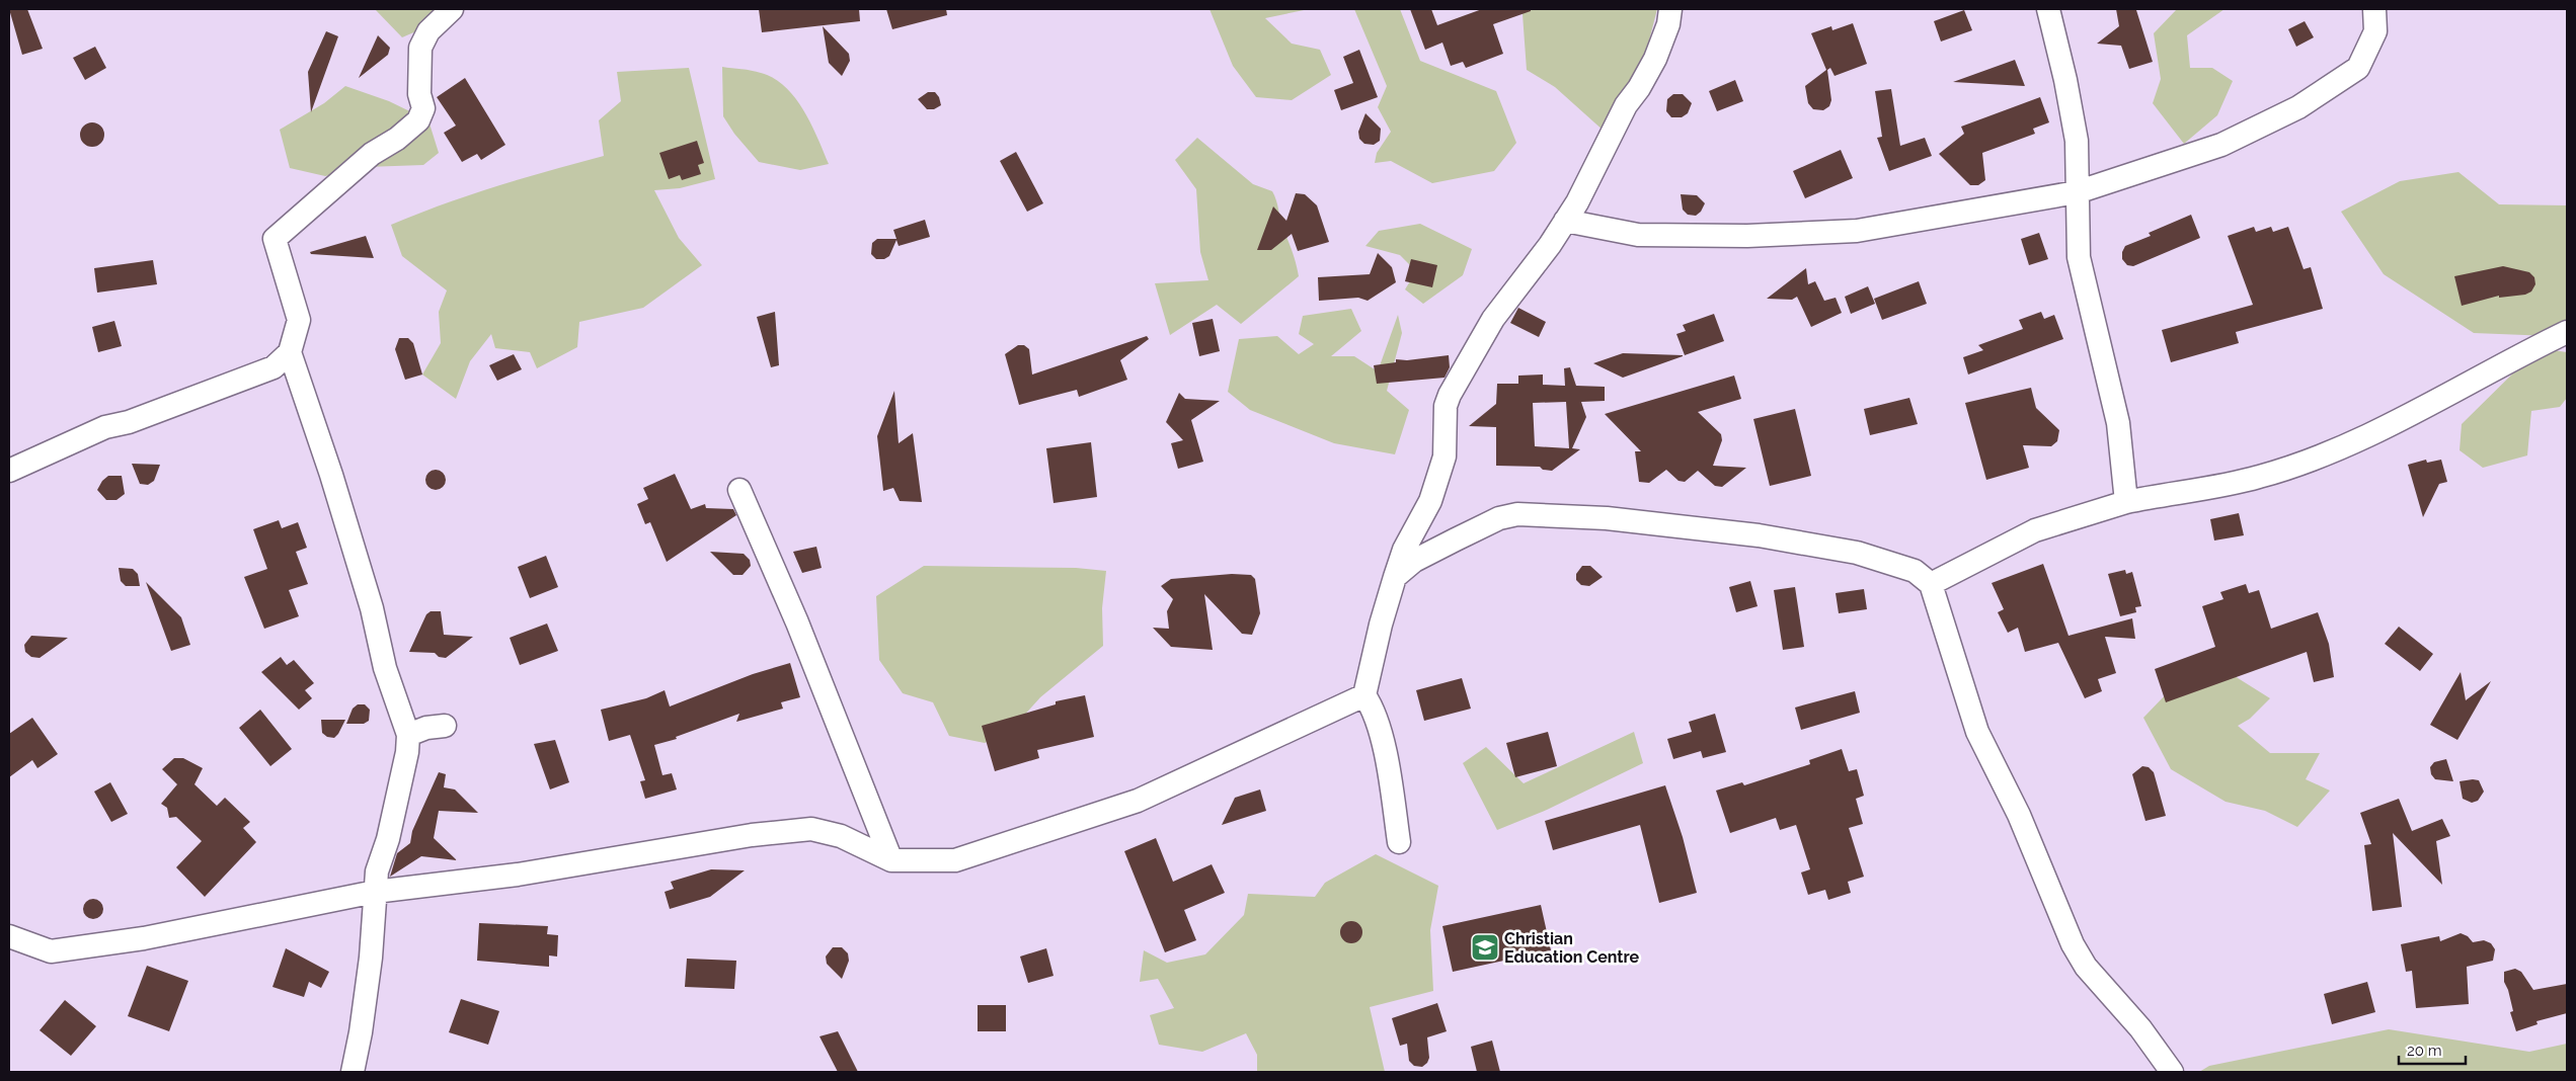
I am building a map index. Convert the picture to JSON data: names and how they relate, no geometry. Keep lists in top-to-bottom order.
{
  "places": {
    "school or university": ["Christian Education Centre"]
  },
  "scale_bar": "20 m"
}
